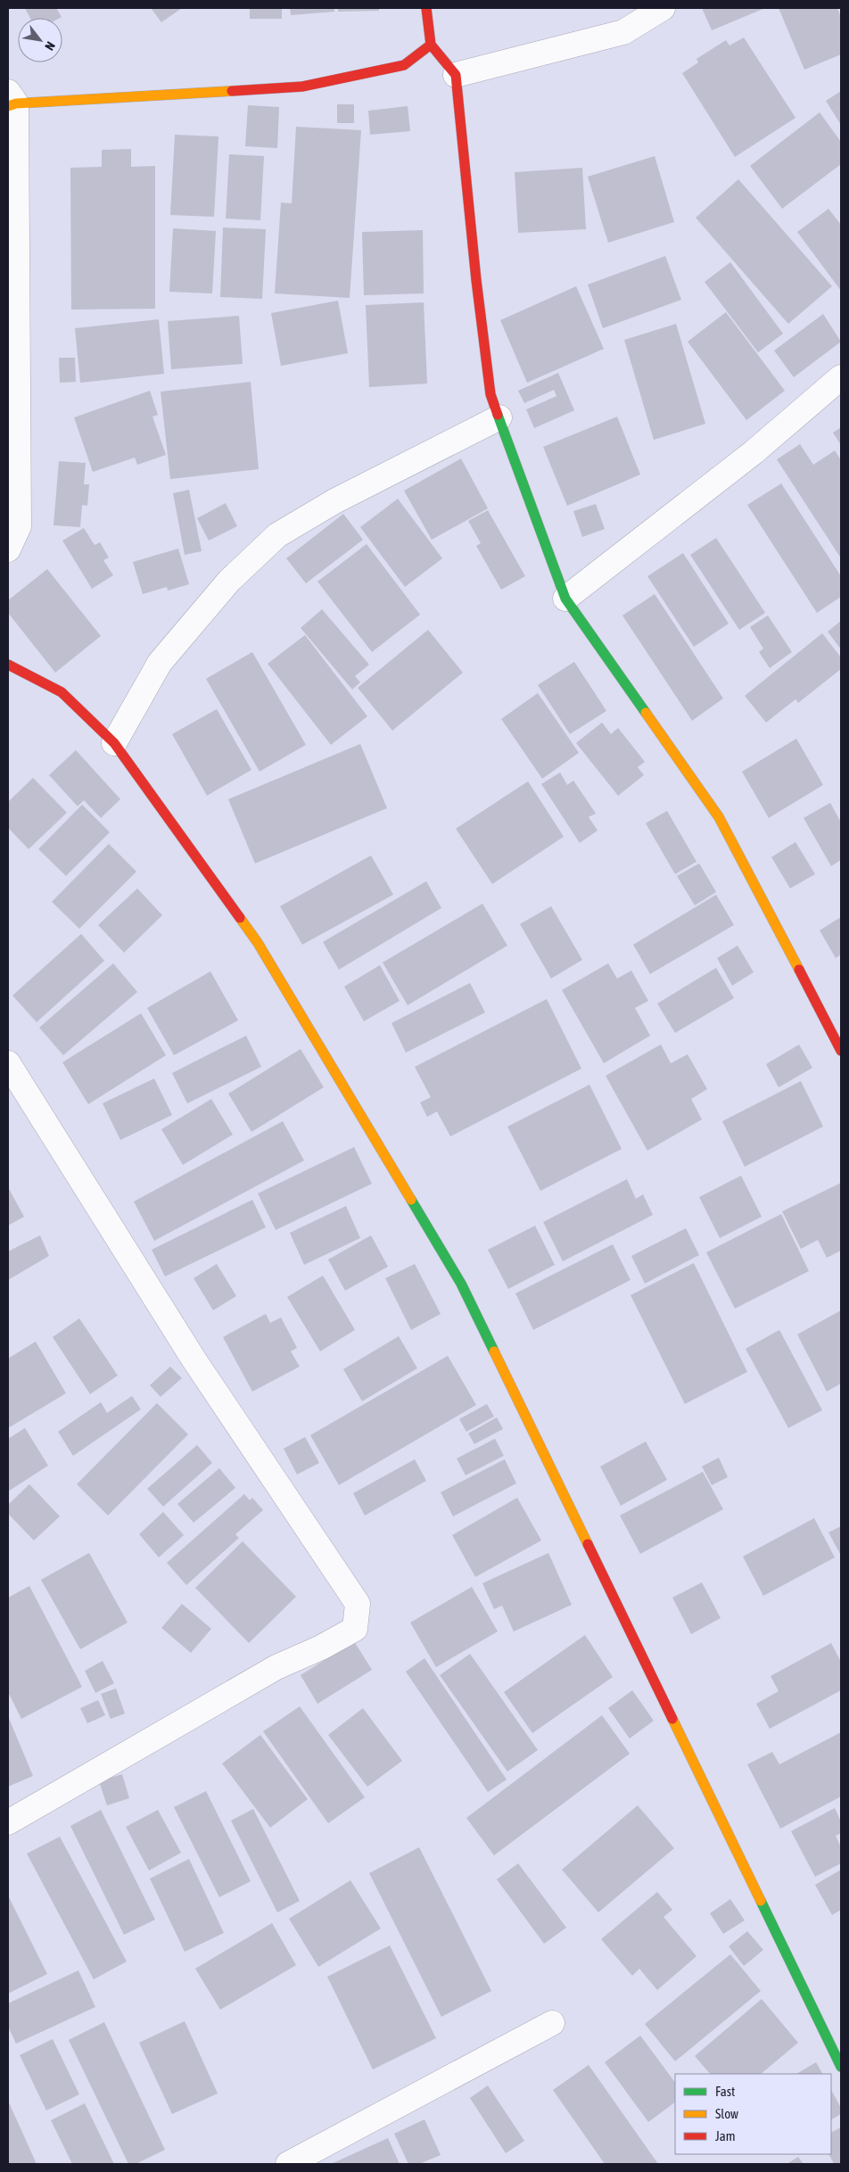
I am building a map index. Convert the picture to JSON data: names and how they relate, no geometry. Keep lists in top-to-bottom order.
{
  "legend": ["Fast", "Slow", "Jam"],
  "north": "bottom right"
}
